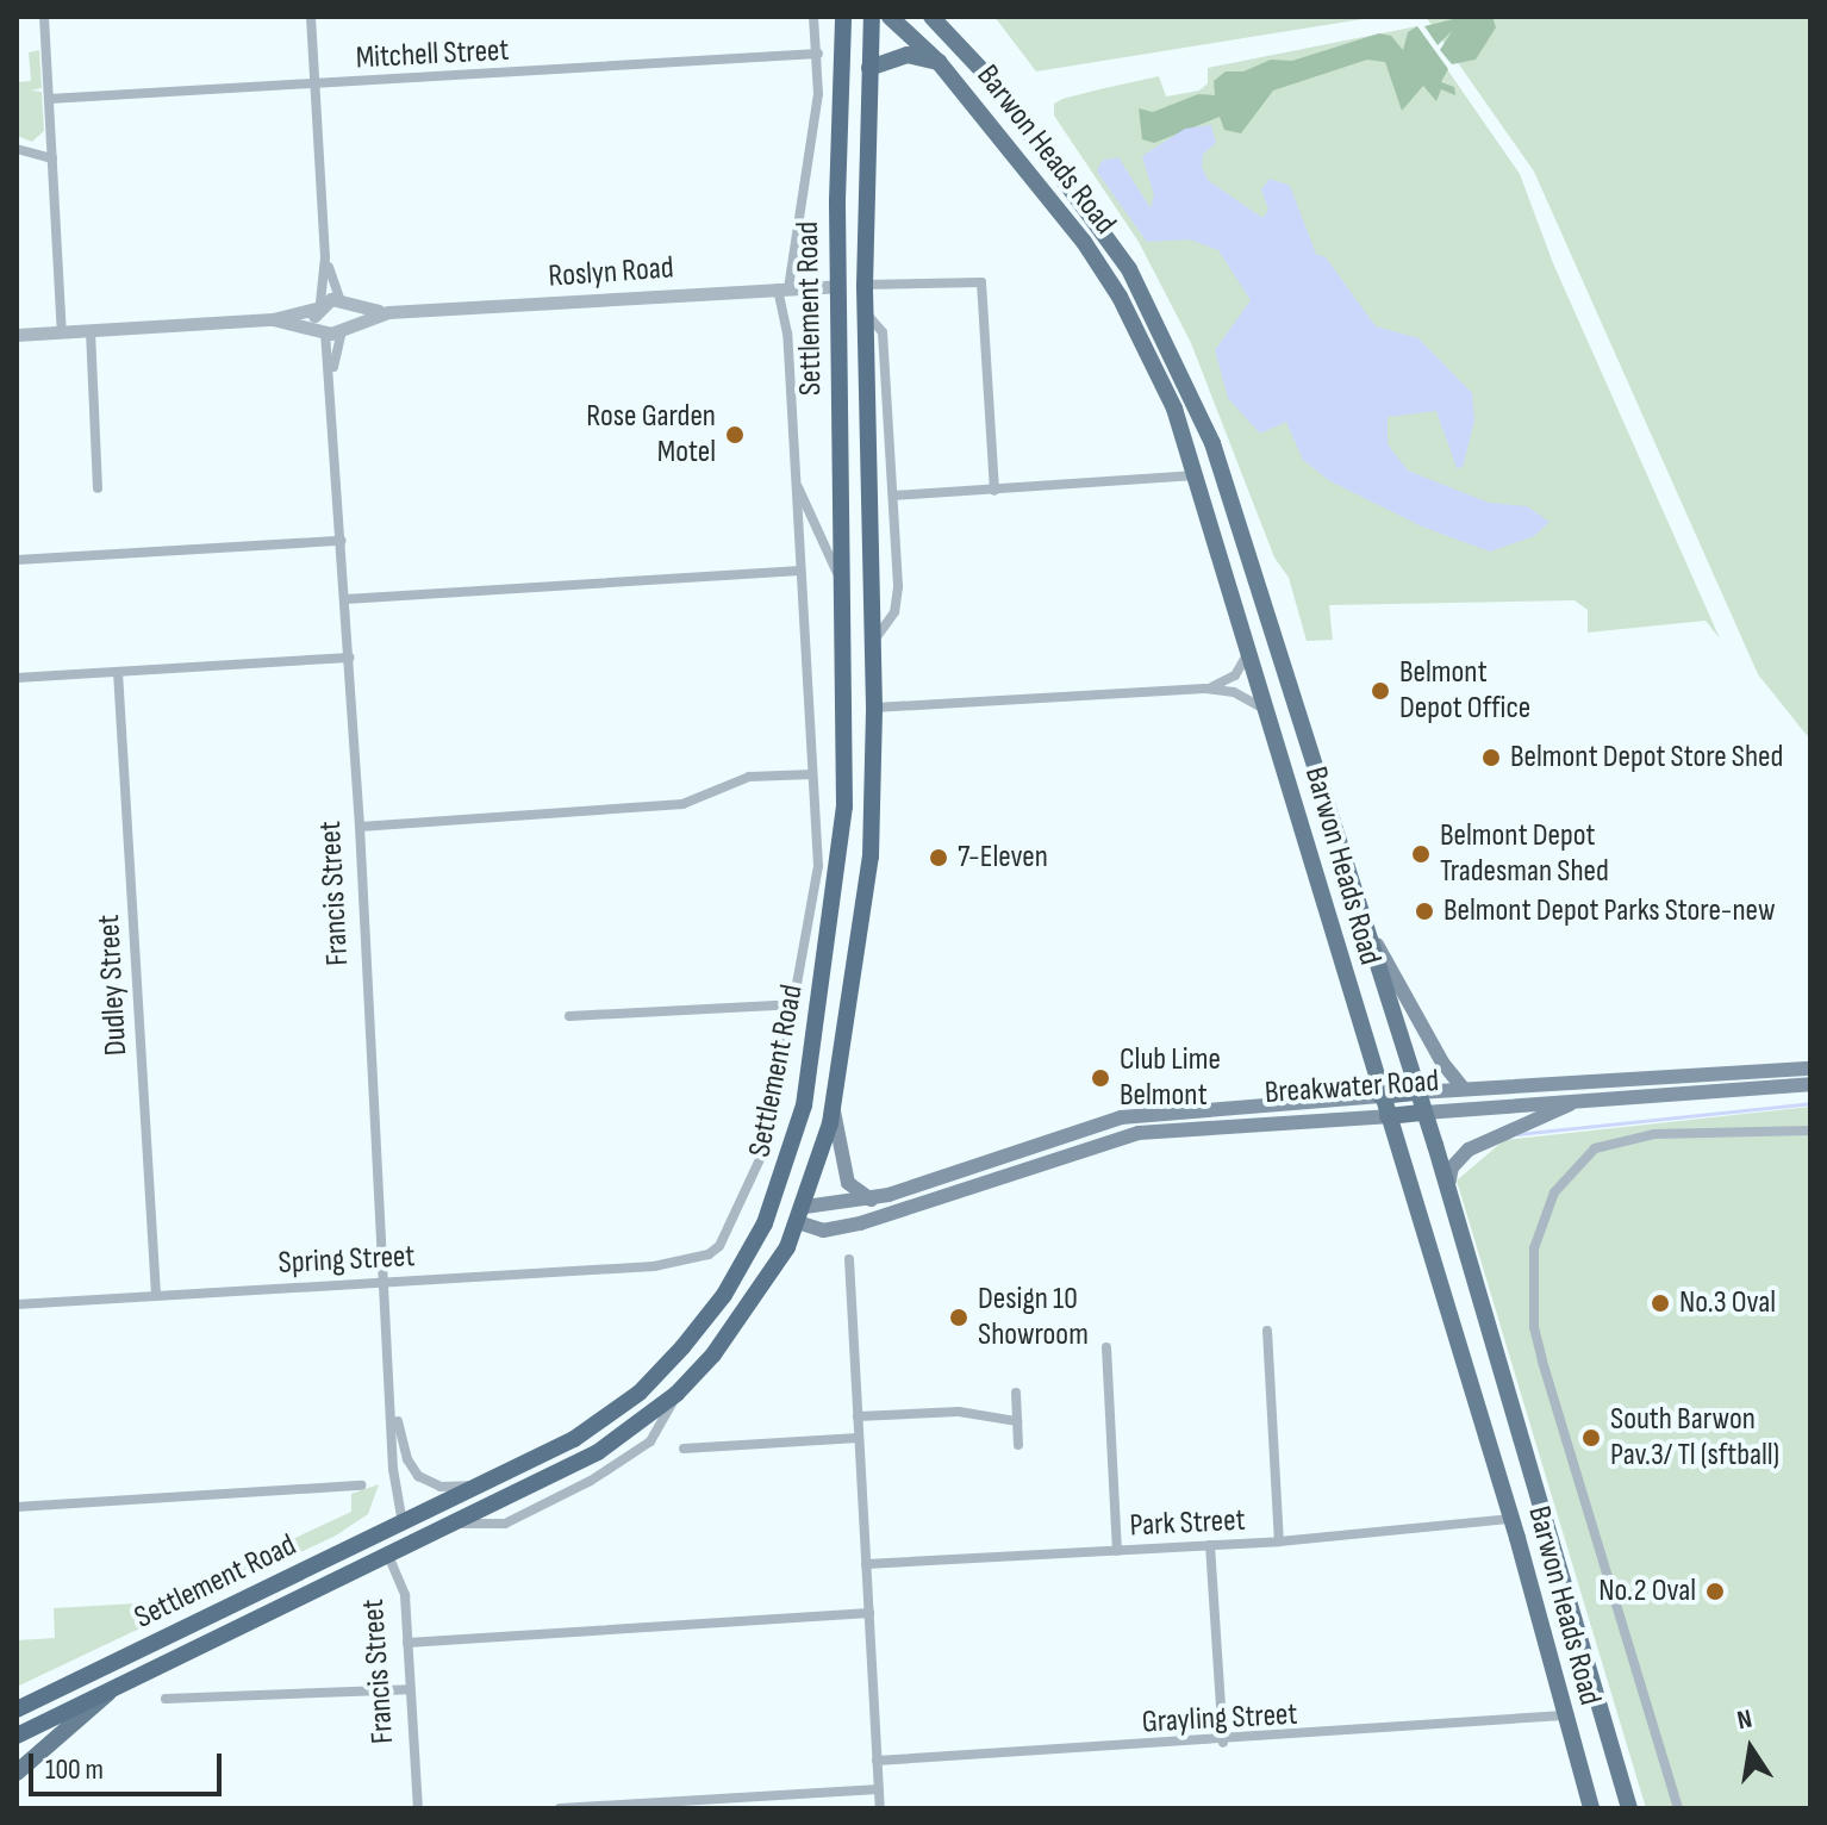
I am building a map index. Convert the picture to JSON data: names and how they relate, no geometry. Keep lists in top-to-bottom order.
{
  "streets": {
    "highway": ["Settlement Road", "Francis Street"],
    "main road": ["Barwon Heads Road", "Breakwater Road"],
    "street": [
      "Mitchell Street",
      "Roslyn Road",
      "Dudley Street",
      "Spring Street",
      "Park Street",
      "Grayling Street"
    ]
  },
  "crossings": [
    ["Mitchell Street", "Settlement Road"],
    ["Barwon Heads Road", "Breakwater Road"],
    ["Barwon Heads Road", "Park Street"],
    ["Barwon Heads Road", "Grayling Street"],
    ["Roslyn Road", "Settlement Road"],
    ["Roslyn Road", "Francis Street"],
    ["Settlement Road", "Francis Street"],
    ["Settlement Road", "Breakwater Road"],
    ["Settlement Road", "Spring Street"],
    ["Francis Street", "Spring Street"],
    ["Dudley Street", "Spring Street"]
  ],
  "places": [
    "Rose Garden Motel",
    "Belmont Depot Office",
    "Belmont Depot Store Shed",
    "Belmont Depot Tradesman Shed",
    "7-Eleven",
    "Belmont Depot Parks Store-new",
    "Club Lime Belmont",
    "No.3 Oval",
    "Design 10 Showroom",
    "South Barwon Pav.3/ Tl (sftball)",
    "No.2 Oval"
  ],
  "scale_bar": "100 m",
  "north": "top"
}
